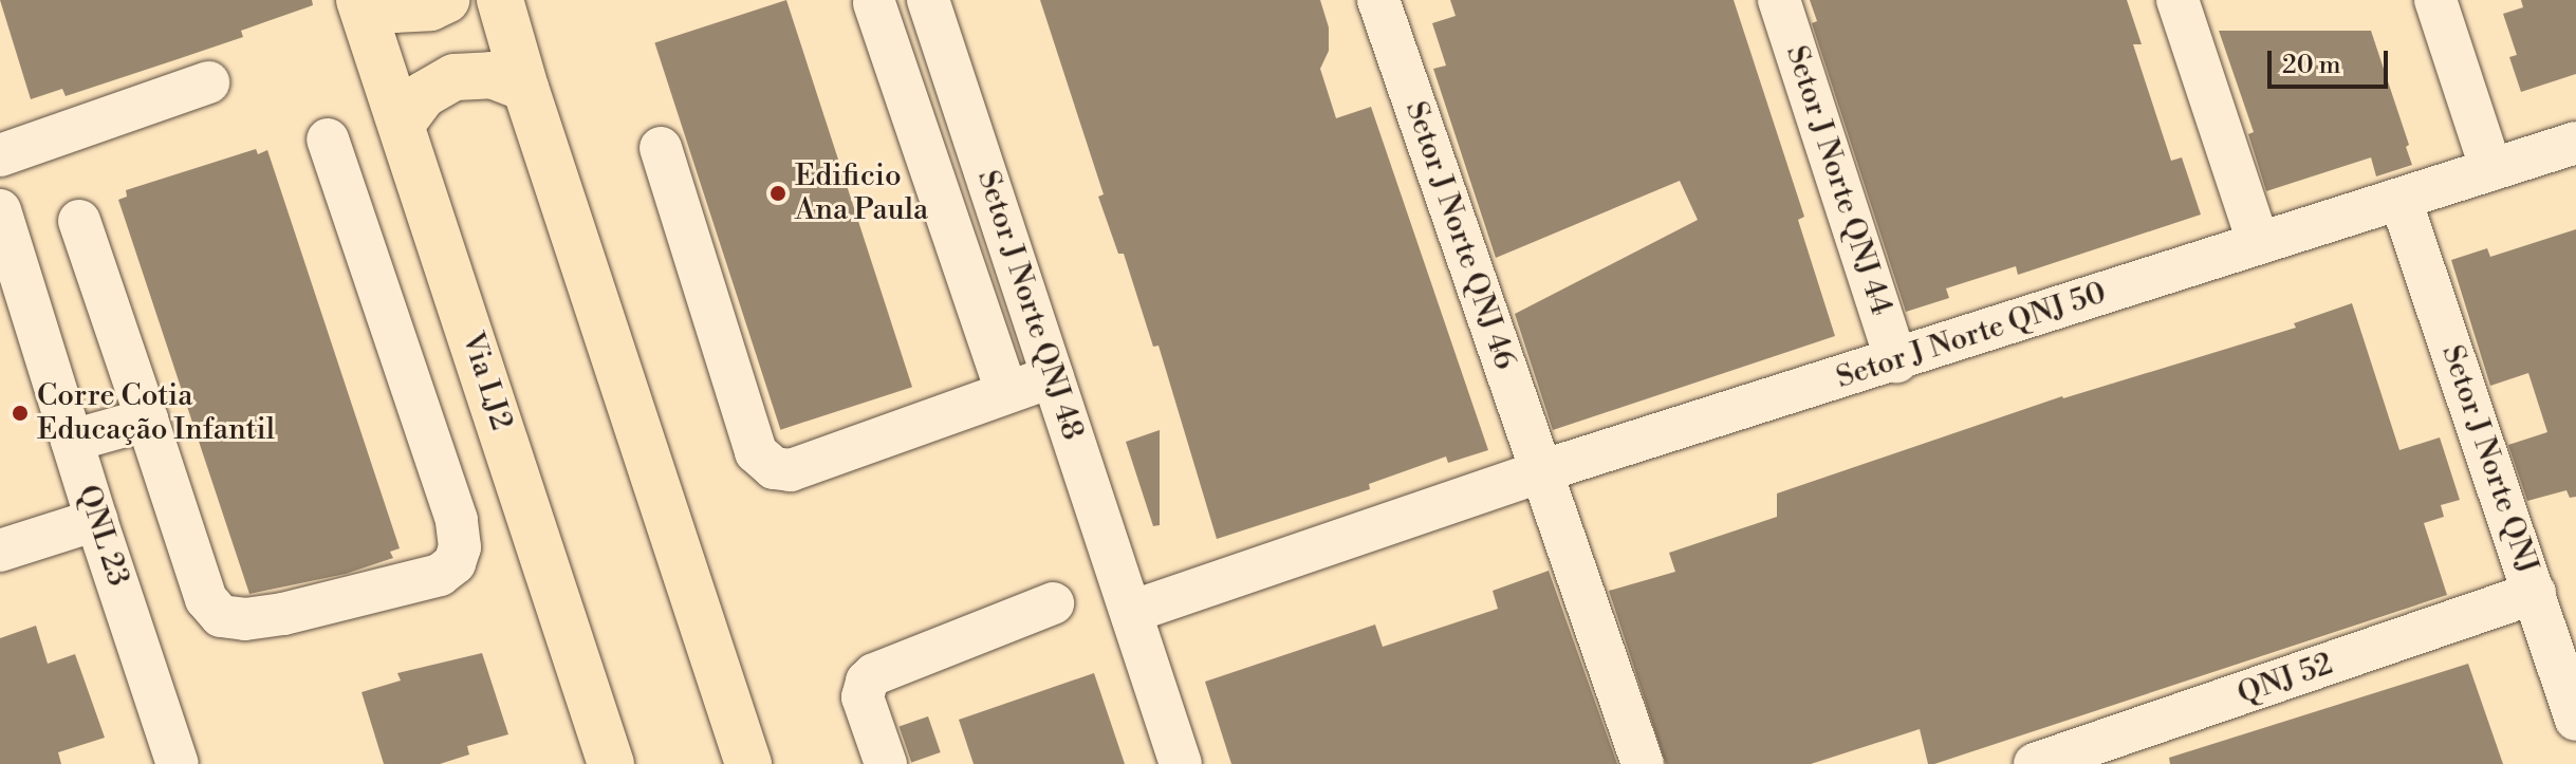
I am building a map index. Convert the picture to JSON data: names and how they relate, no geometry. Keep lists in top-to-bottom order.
{
  "streets": {
    "main road": ["Via LJ2"],
    "street": [
      "Setor J Norte QNJ 44",
      "Setor J Norte QNJ 46",
      "Setor J Norte QNJ 48",
      "Setor J Norte QNJ 50",
      "Setor J Norte QNJ",
      "QNL 23",
      "QNJ 52"
    ]
  },
  "crossings": [
    ["Setor J Norte QNJ 44", "Setor J Norte QNJ 50"],
    ["Setor J Norte QNJ 46", "Setor J Norte QNJ 50"],
    ["Setor J Norte QNJ 48", "Setor J Norte QNJ 50"],
    ["Setor J Norte QNJ 50", "Setor J Norte QNJ"],
    ["Setor J Norte QNJ", "QNJ 52"]
  ],
  "places": ["Edificio Ana Paula", "Corre Cotia Educação Infantil"],
  "scale_bar": "20 m"
}
